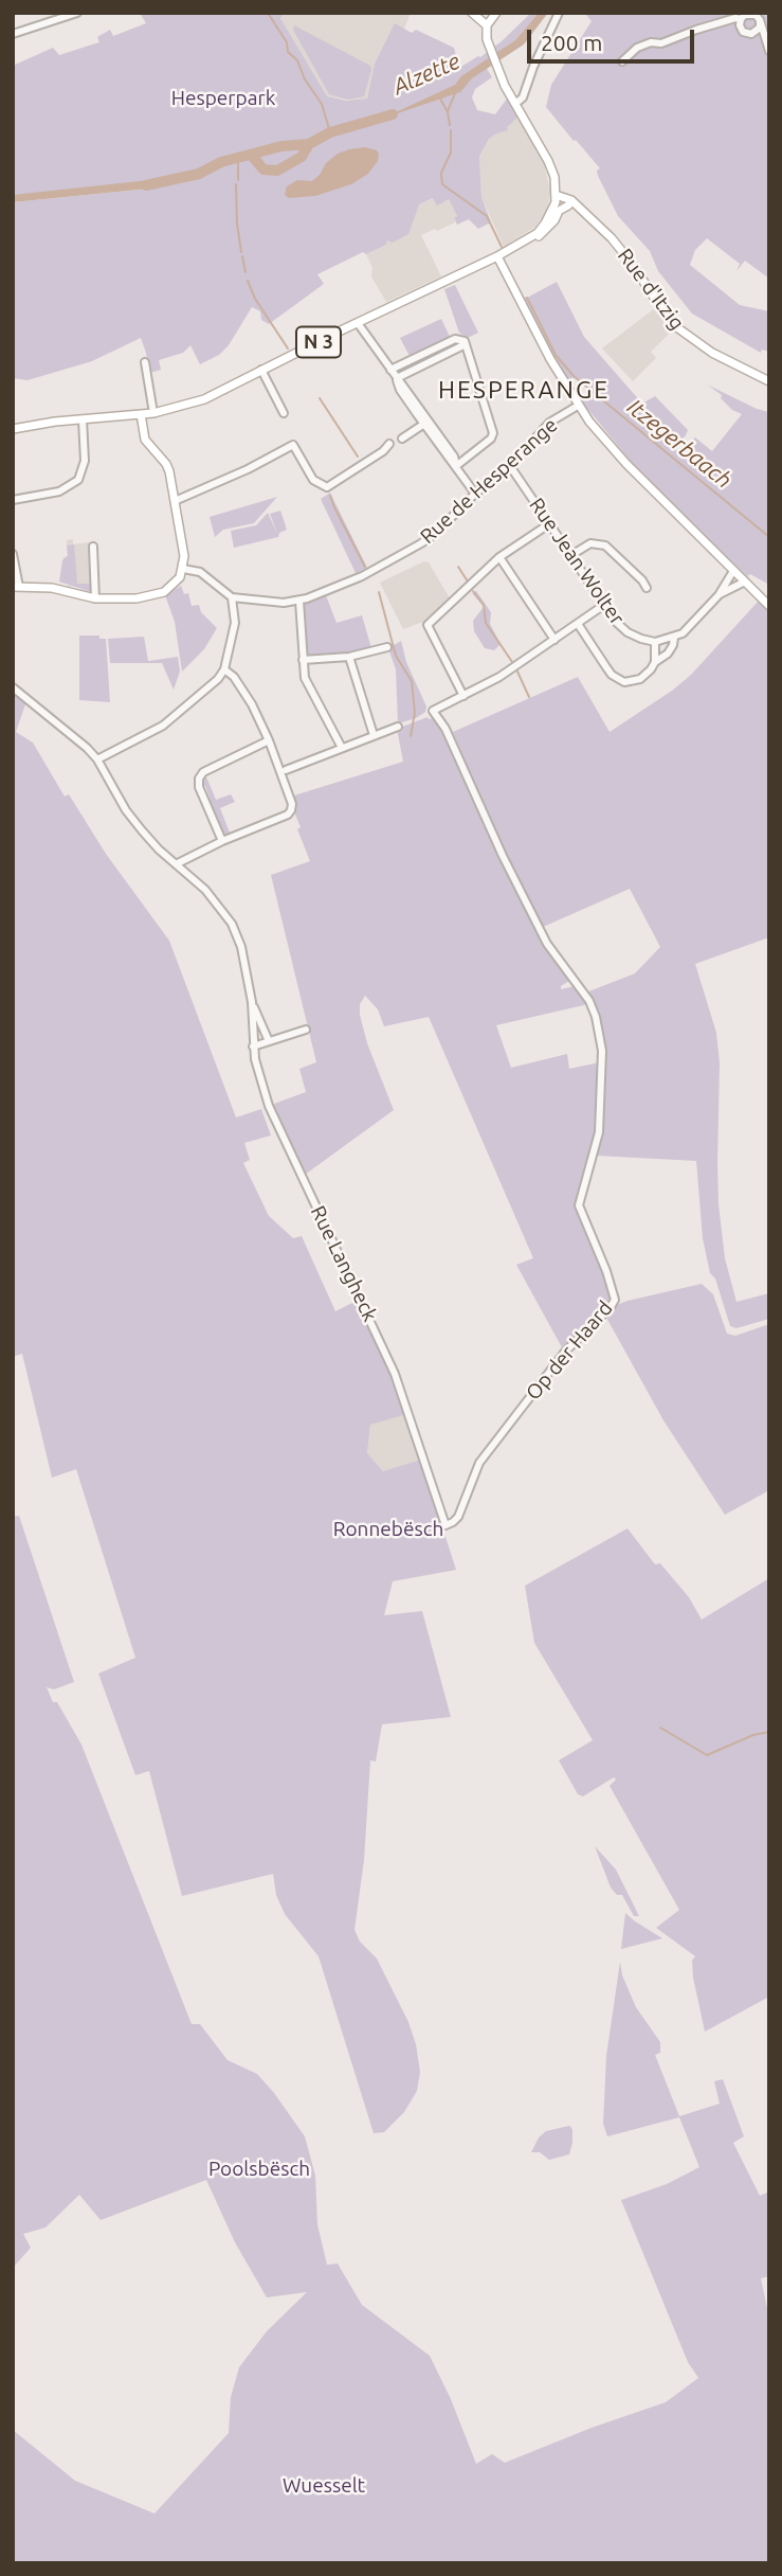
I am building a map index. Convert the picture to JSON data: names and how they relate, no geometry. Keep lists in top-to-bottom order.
{
  "streets": {
    "main road": ["Rue d'Itzig", "N 3"],
    "street": [
      "Rue de Hesperange",
      "Rue Jean Wolter",
      "Rue Langheck",
      "Op der Haard"
    ]
  },
  "crossings": [
    ["Rue d'Itzig", "N 3"],
    ["Rue de Hesperange", "Rue Jean Wolter"],
    ["Rue Langheck", "Op der Haard"]
  ],
  "districts": ["HESPERANGE"],
  "water": ["Alzette", "Itzegerbaach"],
  "parks": [
    "Hesperpark",
    "Ronnebësch",
    "Poolsbësch",
    "Wuesselt"
  ],
  "scale_bar": "200 m"
}
